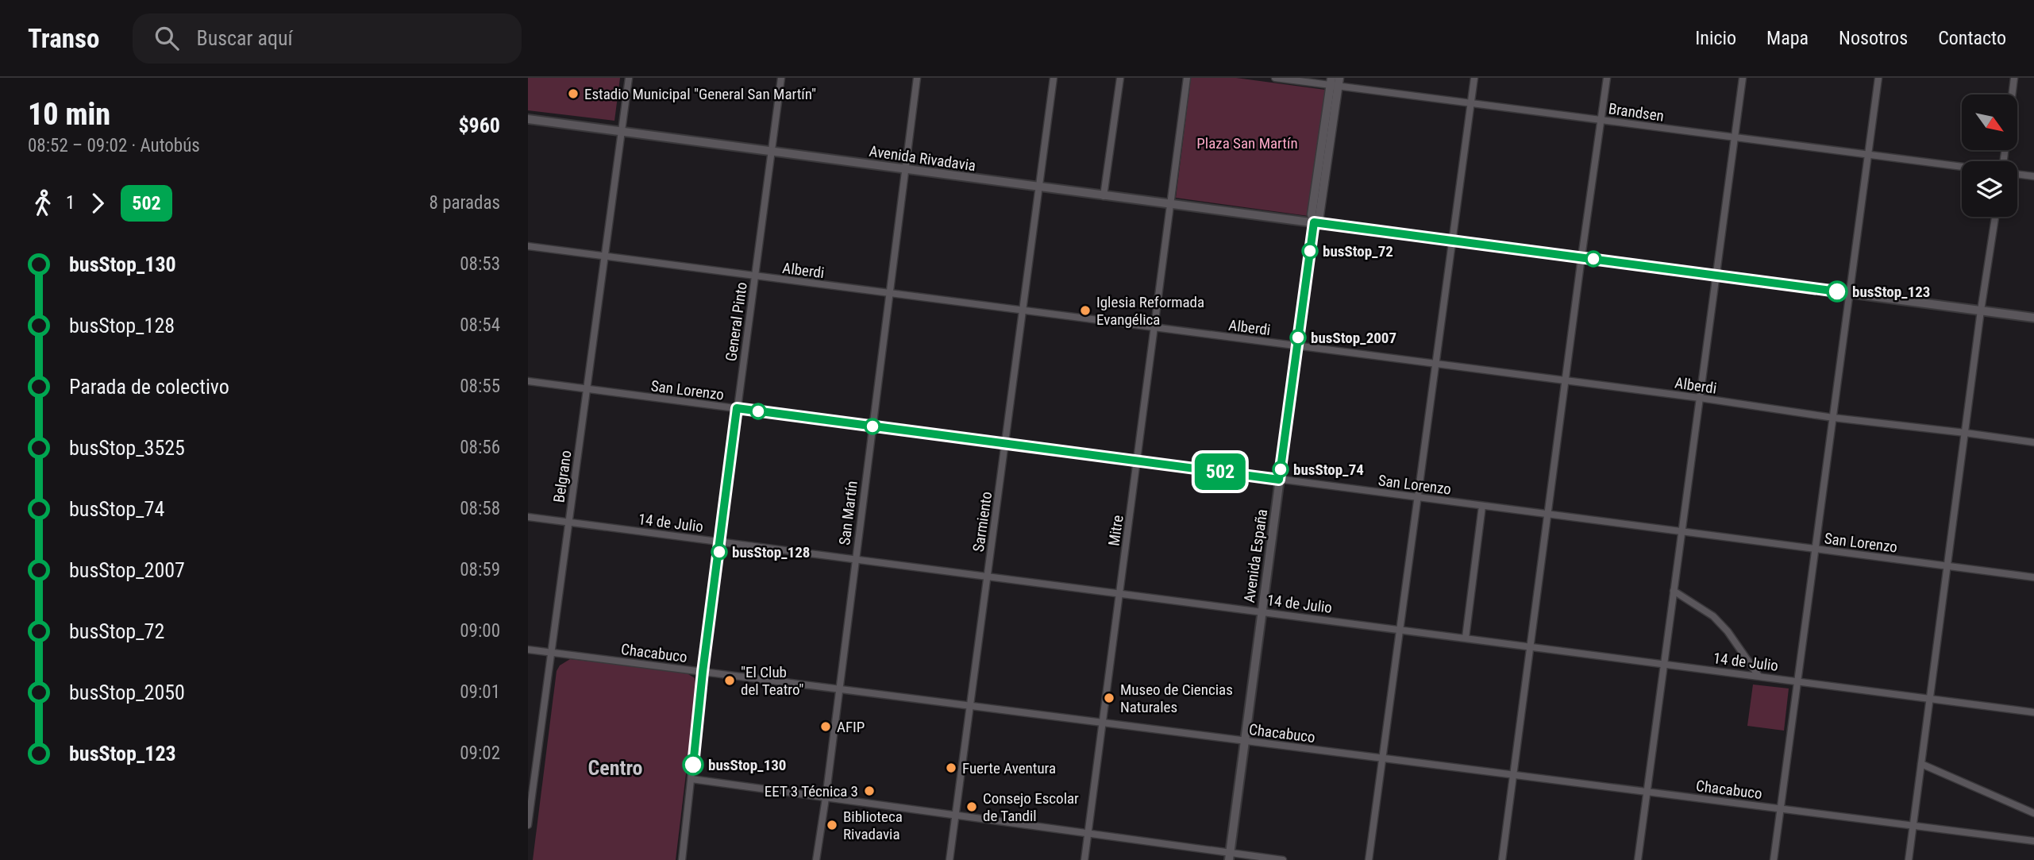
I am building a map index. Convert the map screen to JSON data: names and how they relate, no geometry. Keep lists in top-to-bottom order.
{
  "streets": {
    "main road": ["Avenida Rivadavia", "Avenida España"],
    "street": [
      "Brandsen",
      "Alberdi",
      "General Pinto",
      "San Lorenzo",
      "Belgrano",
      "San Martín",
      "Sarmiento",
      "14 de Julio",
      "Mitre",
      "Chacabuco"
    ]
  },
  "crossings": [
    ["Avenida Rivadavia", "General Pinto"],
    ["Avenida Rivadavia", "Belgrano"],
    ["Avenida Rivadavia", "San Martín"],
    ["Avenida Rivadavia", "Sarmiento"],
    ["Avenida Rivadavia", "Mitre"],
    ["Avenida Rivadavia", "Avenida España"],
    ["Alberdi", "General Pinto"],
    ["Alberdi", "Belgrano"],
    ["Alberdi", "San Martín"],
    ["Alberdi", "Sarmiento"],
    ["Alberdi", "Mitre"],
    ["Alberdi", "Avenida España"],
    ["General Pinto", "San Lorenzo"],
    ["General Pinto", "14 de Julio"],
    ["General Pinto", "Chacabuco"],
    ["San Lorenzo", "Belgrano"],
    ["San Lorenzo", "San Martín"],
    ["San Lorenzo", "Sarmiento"],
    ["San Lorenzo", "Mitre"],
    ["San Lorenzo", "Avenida España"],
    ["Belgrano", "14 de Julio"],
    ["Belgrano", "Chacabuco"],
    ["San Martín", "14 de Julio"],
    ["San Martín", "Chacabuco"],
    ["Sarmiento", "14 de Julio"],
    ["Sarmiento", "Chacabuco"],
    ["14 de Julio", "Mitre"],
    ["14 de Julio", "Avenida España"],
    ["Mitre", "Chacabuco"],
    ["Avenida España", "Chacabuco"]
  ],
  "districts": ["Centro"],
  "parks": ["Plaza San Martín"],
  "places": [
    "Estadio Municipal \"General San Martín\"",
    "busStop_72",
    "busStop_123",
    "Iglesia Reformada Evangélica",
    "busStop_2007",
    "busStop_74",
    "busStop_128",
    "\"El Club del Teatro\"",
    "Museo de Ciencias Naturales",
    "AFIP",
    "busStop_130",
    "Fuerte Aventura",
    "EET 3 Técnica 3",
    "Consejo Escolar de Tandil",
    "Biblioteca Rivadavia"
  ],
  "lines": ["bus line 502"],
  "north": "bottom right",
  "page": {
    "header": "Transo",
    "search": "Buscar aquí",
    "nav": [
      "Inicio",
      "Mapa",
      "Nosotros",
      "Contacto"
    ],
    "heading": ["10 min", "08:52 – 09:02 · Autobús", "$960"],
    "on_map": "502",
    "legs": ["1", "502", "8 paradas"],
    "list": [
      {
        "name": "busStop_130",
        "value": "08:53"
      },
      {
        "name": "busStop_128",
        "value": "08:54"
      },
      {
        "name": "Parada de colectivo",
        "value": "08:55"
      },
      {
        "name": "busStop_3525",
        "value": "08:56"
      },
      {
        "name": "busStop_74",
        "value": "08:58"
      },
      {
        "name": "busStop_2007",
        "value": "08:59"
      },
      {
        "name": "busStop_72",
        "value": "09:00"
      },
      {
        "name": "busStop_2050",
        "value": "09:01"
      },
      {
        "name": "busStop_123",
        "value": "09:02"
      }
    ]
  }
}
